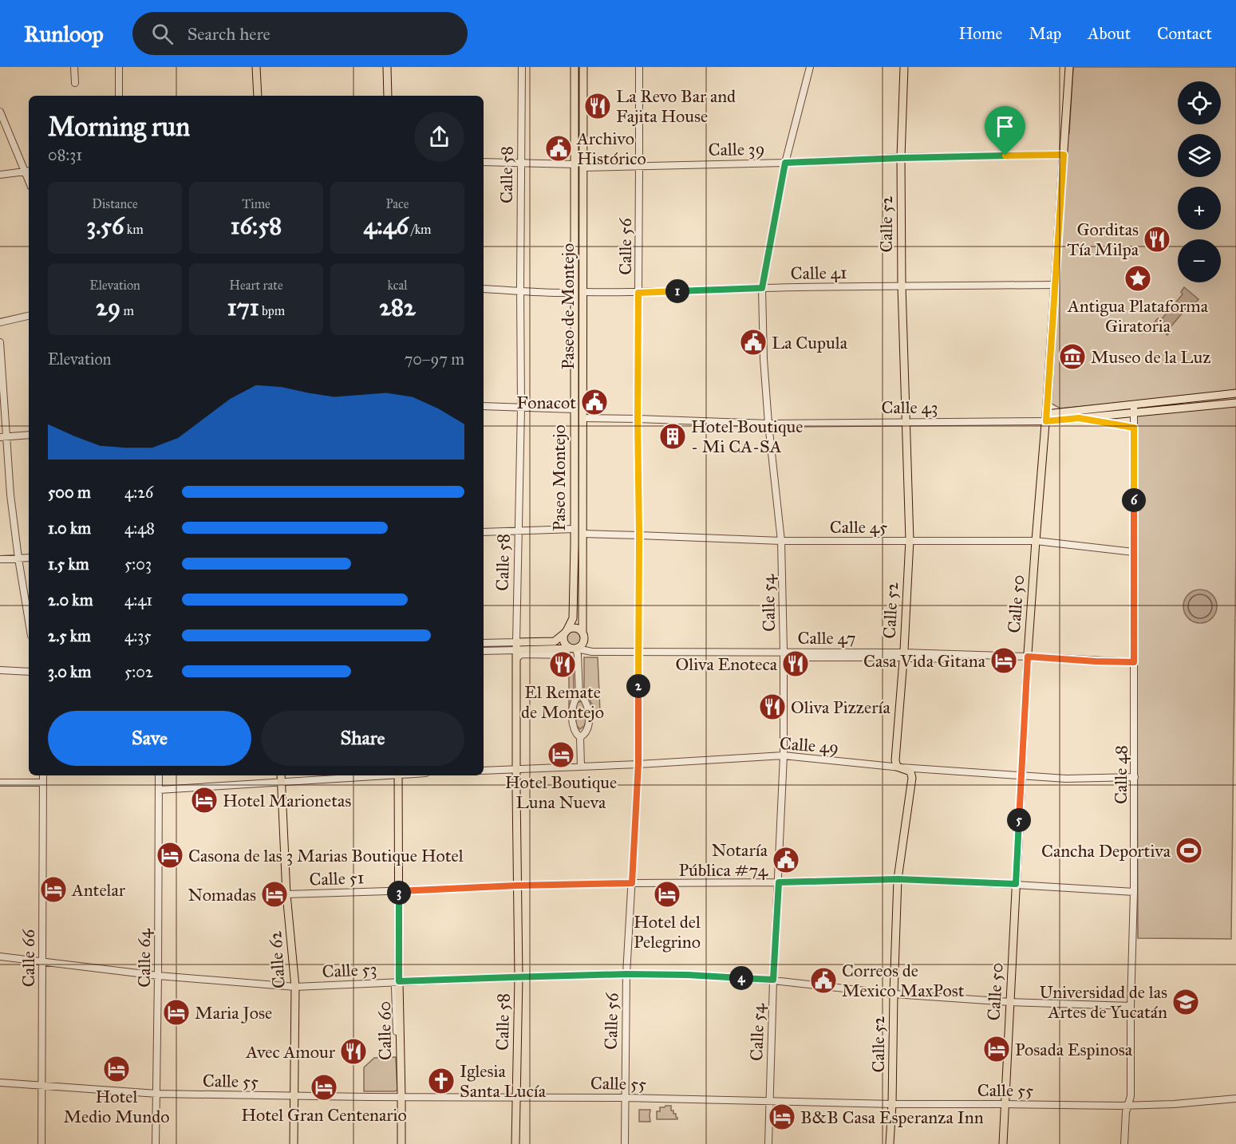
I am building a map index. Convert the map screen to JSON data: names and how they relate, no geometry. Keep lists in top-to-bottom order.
{
  "streets": {
    "main road": [
      "Calle 58",
      "Calle 52",
      "Paseo de Montejo",
      "Calle 43",
      "Paseo Montejo",
      "Calle 50",
      "Calle 47",
      "Calle 62",
      "Calle 60"
    ],
    "street": [
      "Calle 39",
      "Calle 56",
      "Calle 41",
      "Calle 45",
      "Calle 54",
      "Calle 49",
      "Calle 48",
      "Calle 51",
      "Calle 66",
      "Calle 64",
      "Calle 53",
      "Calle 55"
    ]
  },
  "crossings": [
    ["Calle 39", "Calle 52"],
    ["Calle 39", "Calle 56"],
    ["Calle 39", "Paseo de Montejo"],
    ["Calle 39", "Calle 54"],
    ["Calle 39", "Calle 50"],
    ["Calle 58", "Calle 47"],
    ["Calle 58", "Calle 49"],
    ["Calle 58", "Calle 51"],
    ["Calle 58", "Calle 53"],
    ["Calle 58", "Calle 55"],
    ["Calle 52", "Calle 41"],
    ["Calle 52", "Calle 43"],
    ["Calle 52", "Calle 45"],
    ["Calle 52", "Calle 47"],
    ["Calle 52", "Calle 49"],
    ["Calle 52", "Calle 51"],
    ["Calle 52", "Calle 53"],
    ["Calle 52", "Calle 55"],
    ["Calle 56", "Calle 41"],
    ["Calle 56", "Calle 43"],
    ["Calle 56", "Calle 45"],
    ["Calle 56", "Calle 47"],
    ["Calle 56", "Calle 49"],
    ["Calle 56", "Calle 51"],
    ["Calle 56", "Calle 53"],
    ["Calle 56", "Calle 55"],
    ["Calle 41", "Paseo de Montejo"],
    ["Calle 41", "Calle 54"],
    ["Calle 41", "Calle 50"],
    ["Paseo de Montejo", "Calle 43"],
    ["Paseo de Montejo", "Paseo Montejo"],
    ["Paseo de Montejo", "Calle 45"],
    ["Paseo de Montejo", "Calle 47"],
    ["Calle 43", "Calle 54"],
    ["Calle 43", "Calle 50"],
    ["Calle 43", "Calle 48"],
    ["Paseo Montejo", "Calle 47"],
    ["Calle 45", "Calle 54"],
    ["Calle 45", "Calle 50"],
    ["Calle 45", "Calle 48"],
    ["Calle 54", "Calle 47"],
    ["Calle 54", "Calle 49"],
    ["Calle 54", "Calle 51"],
    ["Calle 54", "Calle 53"],
    ["Calle 54", "Calle 55"],
    ["Calle 50", "Calle 47"],
    ["Calle 50", "Calle 49"],
    ["Calle 50", "Calle 51"],
    ["Calle 50", "Calle 53"],
    ["Calle 50", "Calle 55"],
    ["Calle 47", "Calle 48"],
    ["Calle 49", "Calle 48"],
    ["Calle 48", "Calle 51"],
    ["Calle 48", "Calle 53"],
    ["Calle 48", "Calle 55"],
    ["Calle 51", "Calle 62"],
    ["Calle 51", "Calle 60"],
    ["Calle 66", "Calle 53"],
    ["Calle 66", "Calle 55"],
    ["Calle 64", "Calle 53"],
    ["Calle 64", "Calle 55"],
    ["Calle 62", "Calle 53"],
    ["Calle 62", "Calle 55"],
    ["Calle 53", "Calle 60"],
    ["Calle 60", "Calle 55"]
  ],
  "places": {
    "restaurant": [
      "La Revo Bar and Fajita House",
      "Gorditas Tía Milpa",
      "Oliva Enoteca",
      "El Remate de Montejo",
      "Oliva Pizzería",
      "Avec Amour"
    ],
    "public building": [
      "Archivo Histórico",
      "La Cupula",
      "Fonacot",
      "Notaría Pública #74",
      "Correos de Mexico MaxPost"
    ],
    "place": ["Antigua Plataforma Giratoria"],
    "museum": ["Museo de la Luz"],
    "building": ["Hotel Boutique - Mi CA-SA"],
    "hotel": [
      "Casa Vida Gitana",
      "Hotel Boutique Luna Nueva",
      "Hotel Marionetas",
      "Casona de las 3 Marias Boutique Hotel",
      "Antelar",
      "Nomadas",
      "Hotel del Pelegrino",
      "Maria Jose",
      "Posada Espinosa",
      "Hotel Medio Mundo",
      "Hotel Gran Centenario",
      "B&B Casa Esperanza Inn"
    ],
    "sports": ["Cancha Deportiva"],
    "school or university": ["Universidad de las Artes de Yucatán"],
    "church": ["Iglesia Santa Lucía"]
  },
  "page": {
    "header": "Runloop",
    "search": "Search here",
    "nav": [
      "Home",
      "Map",
      "About",
      "Contact"
    ],
    "map_buttons": ["+", "−"],
    "heading": ["Morning run", "08:31"],
    "stats": [
      ["Distance", "3.56 km"],
      ["Time", "16:58"],
      ["Pace", "4:46 /km"],
      ["Elevation", "29 m"],
      ["Heart rate", "171 bpm"],
      ["kcal", "282"]
    ],
    "pins": [
      "1",
      "6",
      "2",
      "5",
      "3",
      "4"
    ],
    "chart": ["Elevation", "70–97 m"],
    "list": [
      {
        "name": "500 m",
        "note": "4:26"
      },
      {
        "name": "1.0 km",
        "note": "4:48"
      },
      {
        "name": "1.5 km",
        "note": "5:03"
      },
      {
        "name": "2.0 km",
        "note": "4:41"
      },
      {
        "name": "2.5 km",
        "note": "4:35"
      },
      {
        "name": "3.0 km",
        "note": "5:02"
      }
    ],
    "buttons": ["Save", "Share"]
  }
}
